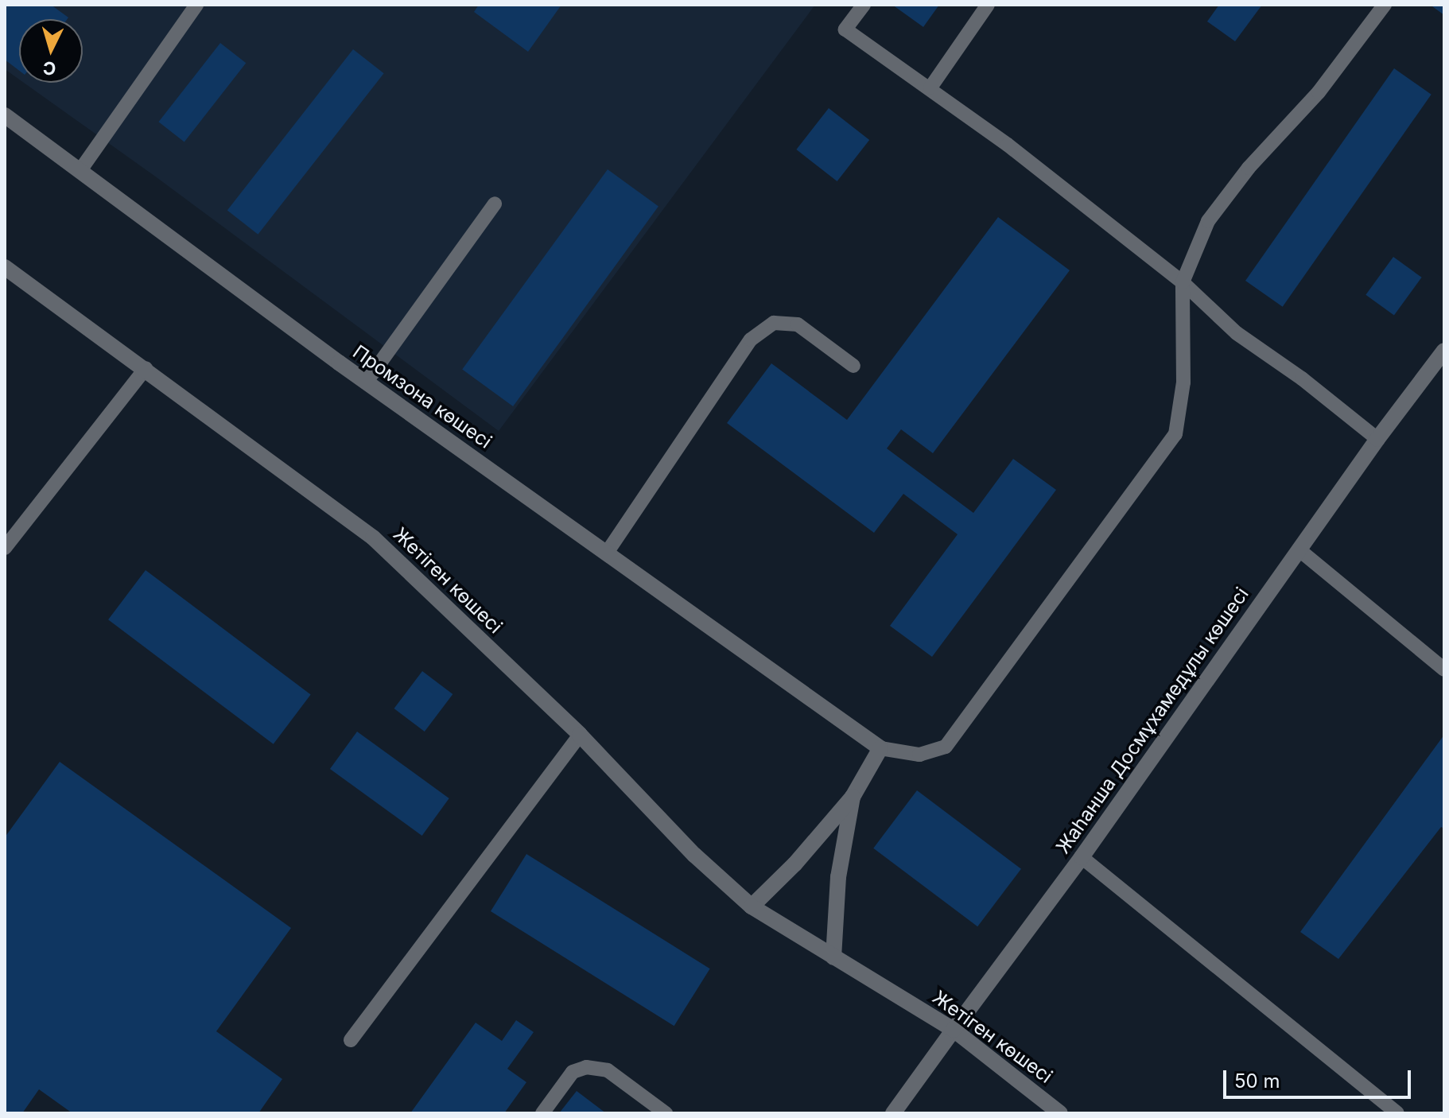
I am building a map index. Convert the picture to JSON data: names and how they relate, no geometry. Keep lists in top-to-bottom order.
{
  "streets": {
    "street": ["Промзона көшесі", "Жетіген көшесі", "Жаһанша Досмұхамедұлы көшесі"]
  },
  "crossings": [
    ["Жетіген көшесі", "Жаһанша Досмұхамедұлы көшесі"]
  ],
  "scale_bar": "50 m",
  "north": "bottom"
}
